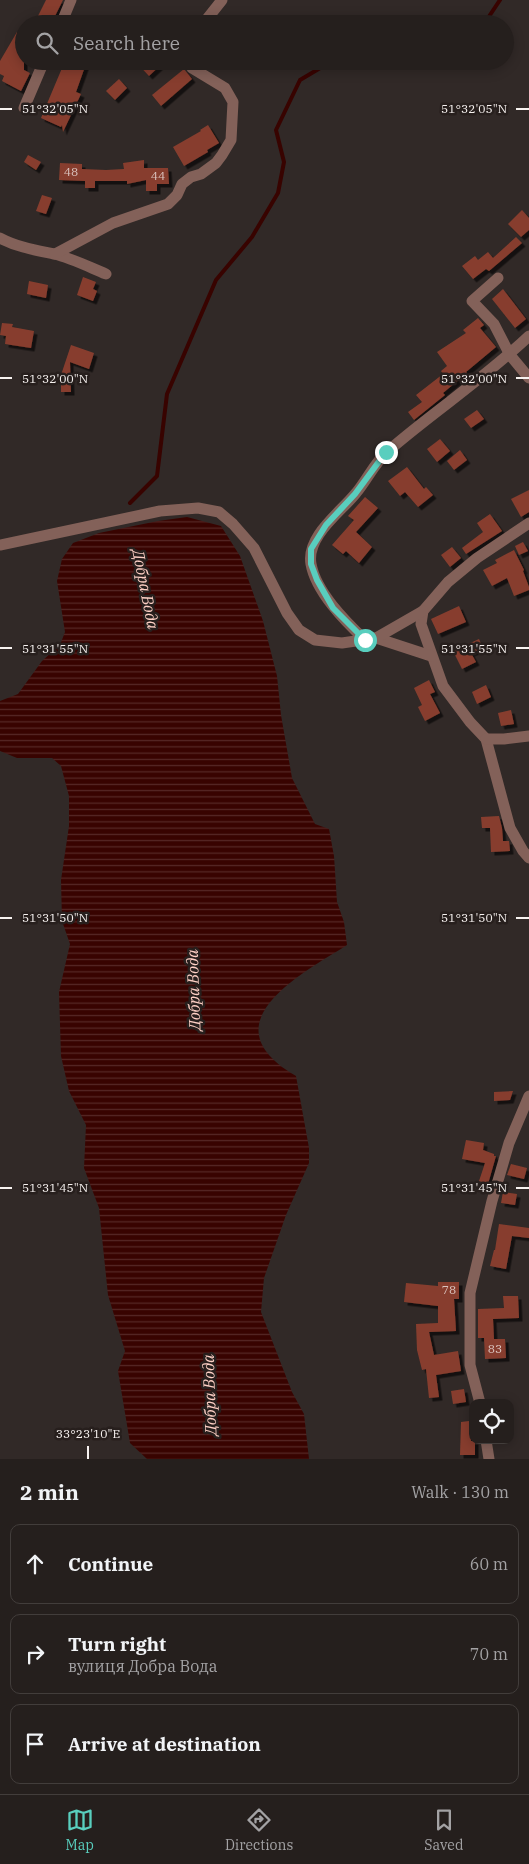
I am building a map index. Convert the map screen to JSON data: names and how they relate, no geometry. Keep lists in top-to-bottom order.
{
  "water": ["Добра Вода"],
  "house_numbers": [
    "48",
    "44",
    "78",
    "83"
  ],
  "page": {
    "search": "Search here",
    "heading": ["2 min", "Walk · 130 m"],
    "list": [
      ["Continue", "60 m"],
      ["Turn right", "вулиця Добра Вода", "70 m"],
      "Arrive at destination"
    ],
    "nav": ["Map", "Directions", "Saved"]
  },
  "coordinates": [
    "51°32'05\"N",
    "51°32'00\"N",
    "51°31'55\"N",
    "51°31'50\"N",
    "51°31'45\"N",
    "33°23'10\"E"
  ]
}
